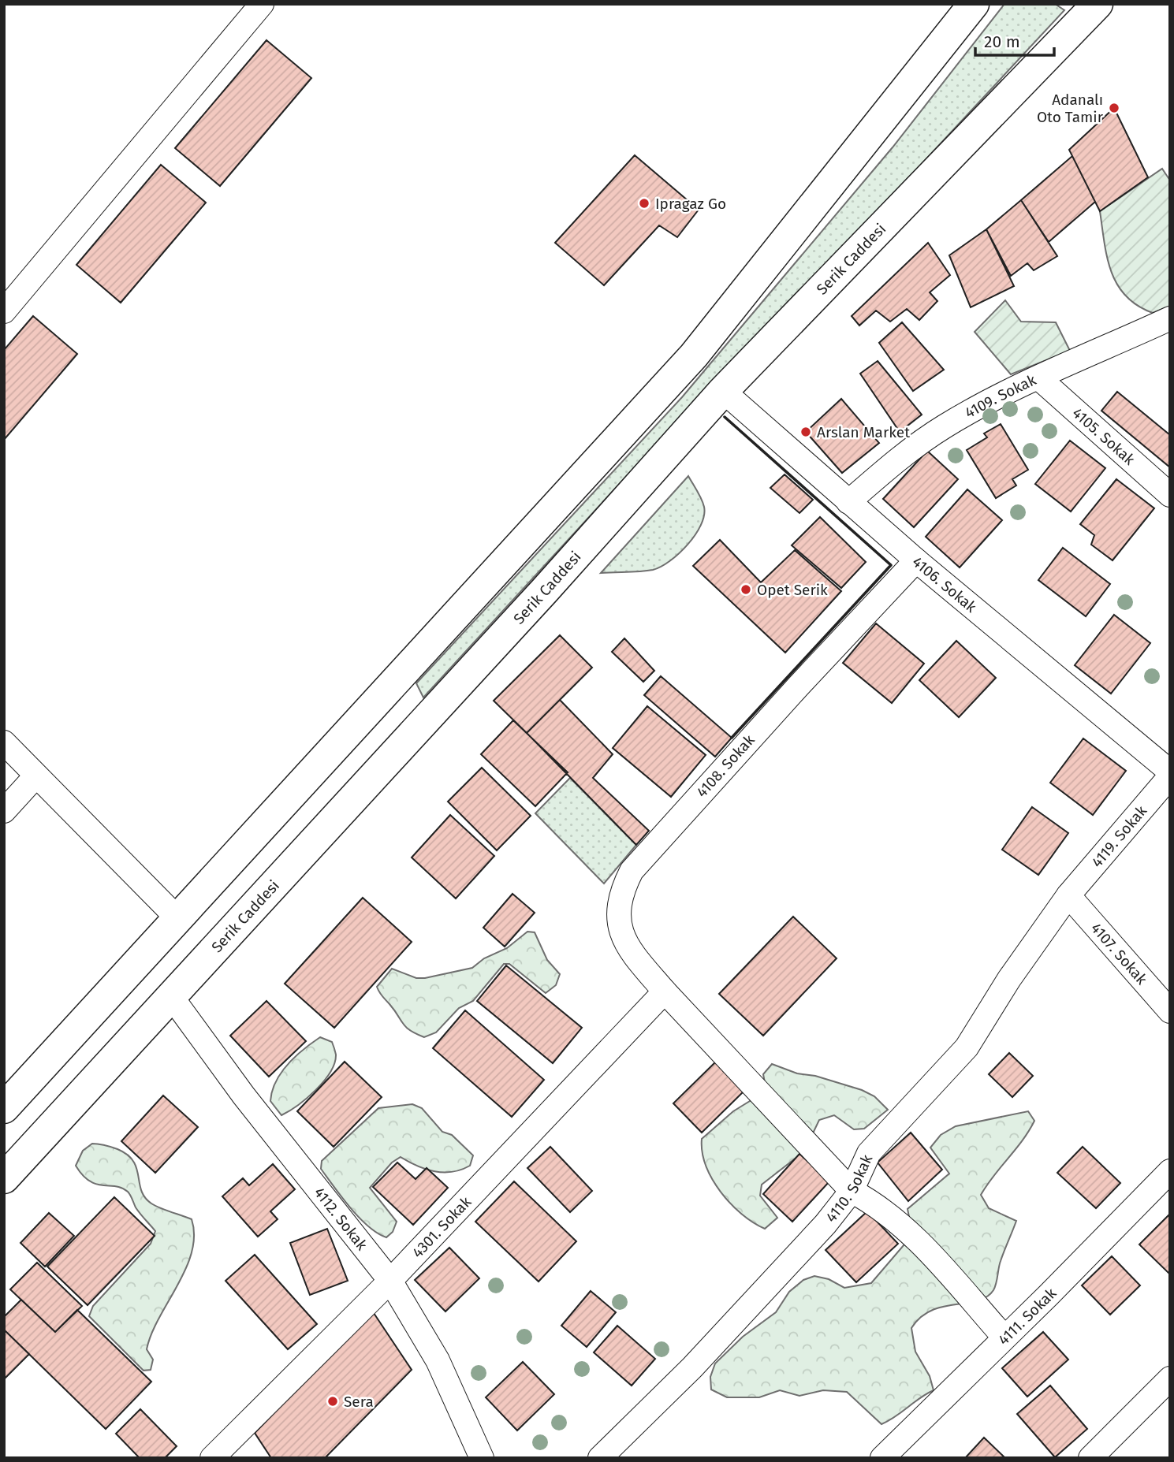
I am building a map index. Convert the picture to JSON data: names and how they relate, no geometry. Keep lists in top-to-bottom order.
{
  "streets": {
    "highway": ["Serik Caddesi"],
    "street": [
      "4109. Sokak",
      "4105. Sokak",
      "4106. Sokak",
      "4108. Sokak",
      "4119. Sokak",
      "4107. Sokak",
      "4110. Sokak",
      "4112. Sokak",
      "4301. Sokak",
      "4111. Sokak"
    ]
  },
  "crossings": [
    ["Serik Caddesi", "4106. Sokak"],
    ["Serik Caddesi", "4112. Sokak"],
    ["4109. Sokak", "4105. Sokak"],
    ["4109. Sokak", "4106. Sokak"],
    ["4106. Sokak", "4108. Sokak"],
    ["4108. Sokak", "4110. Sokak"],
    ["4108. Sokak", "4301. Sokak"],
    ["4108. Sokak", "4111. Sokak"],
    ["4119. Sokak", "4107. Sokak"],
    ["4119. Sokak", "4110. Sokak"],
    ["4107. Sokak", "4110. Sokak"],
    ["4112. Sokak", "4301. Sokak"]
  ],
  "places": [
    "Adanalı Oto Tamir",
    "Ipragaz Go",
    "Arslan Market",
    "Opet Serik",
    "Sera"
  ],
  "scale_bar": "20 m"
}
